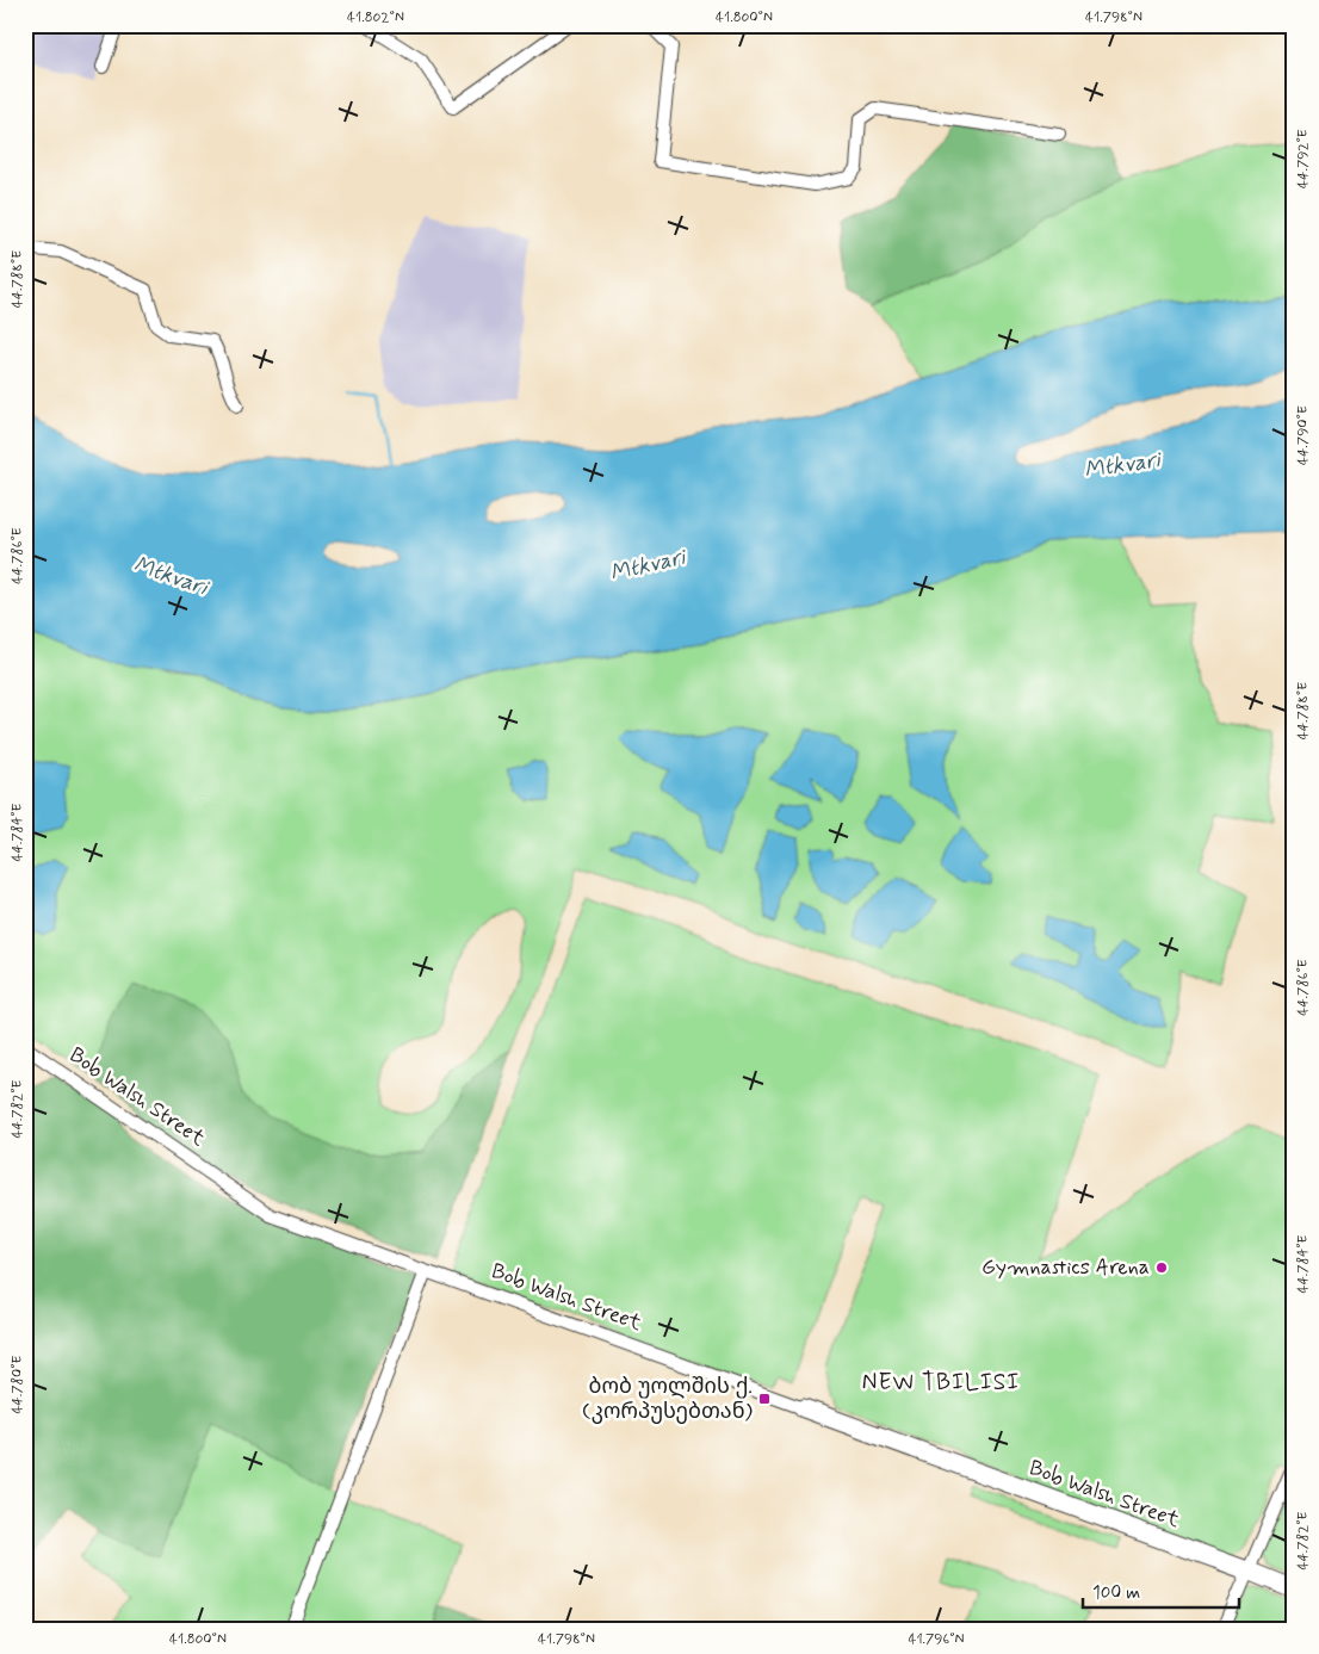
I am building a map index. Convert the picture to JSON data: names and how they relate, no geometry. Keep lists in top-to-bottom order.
{
  "streets": {
    "street": ["Bob Walsh Street"]
  },
  "districts": ["NEW TBILISI"],
  "water": ["Mtkvari"],
  "places": {
    "other": ["Gymnastics Arena"],
    "transit": ["ბობ უოლშის ქ. (კორპუსებთან)"]
  },
  "scale_bar": "100 m",
  "coordinates": [
    "41.802°N",
    "41.800°N",
    "41.798°N",
    "44.792°E",
    "44.788°E",
    "44.790°E",
    "44.786°E",
    "44.784°E",
    "44.782°E",
    "44.780°E",
    "41.796°N"
  ]
}
